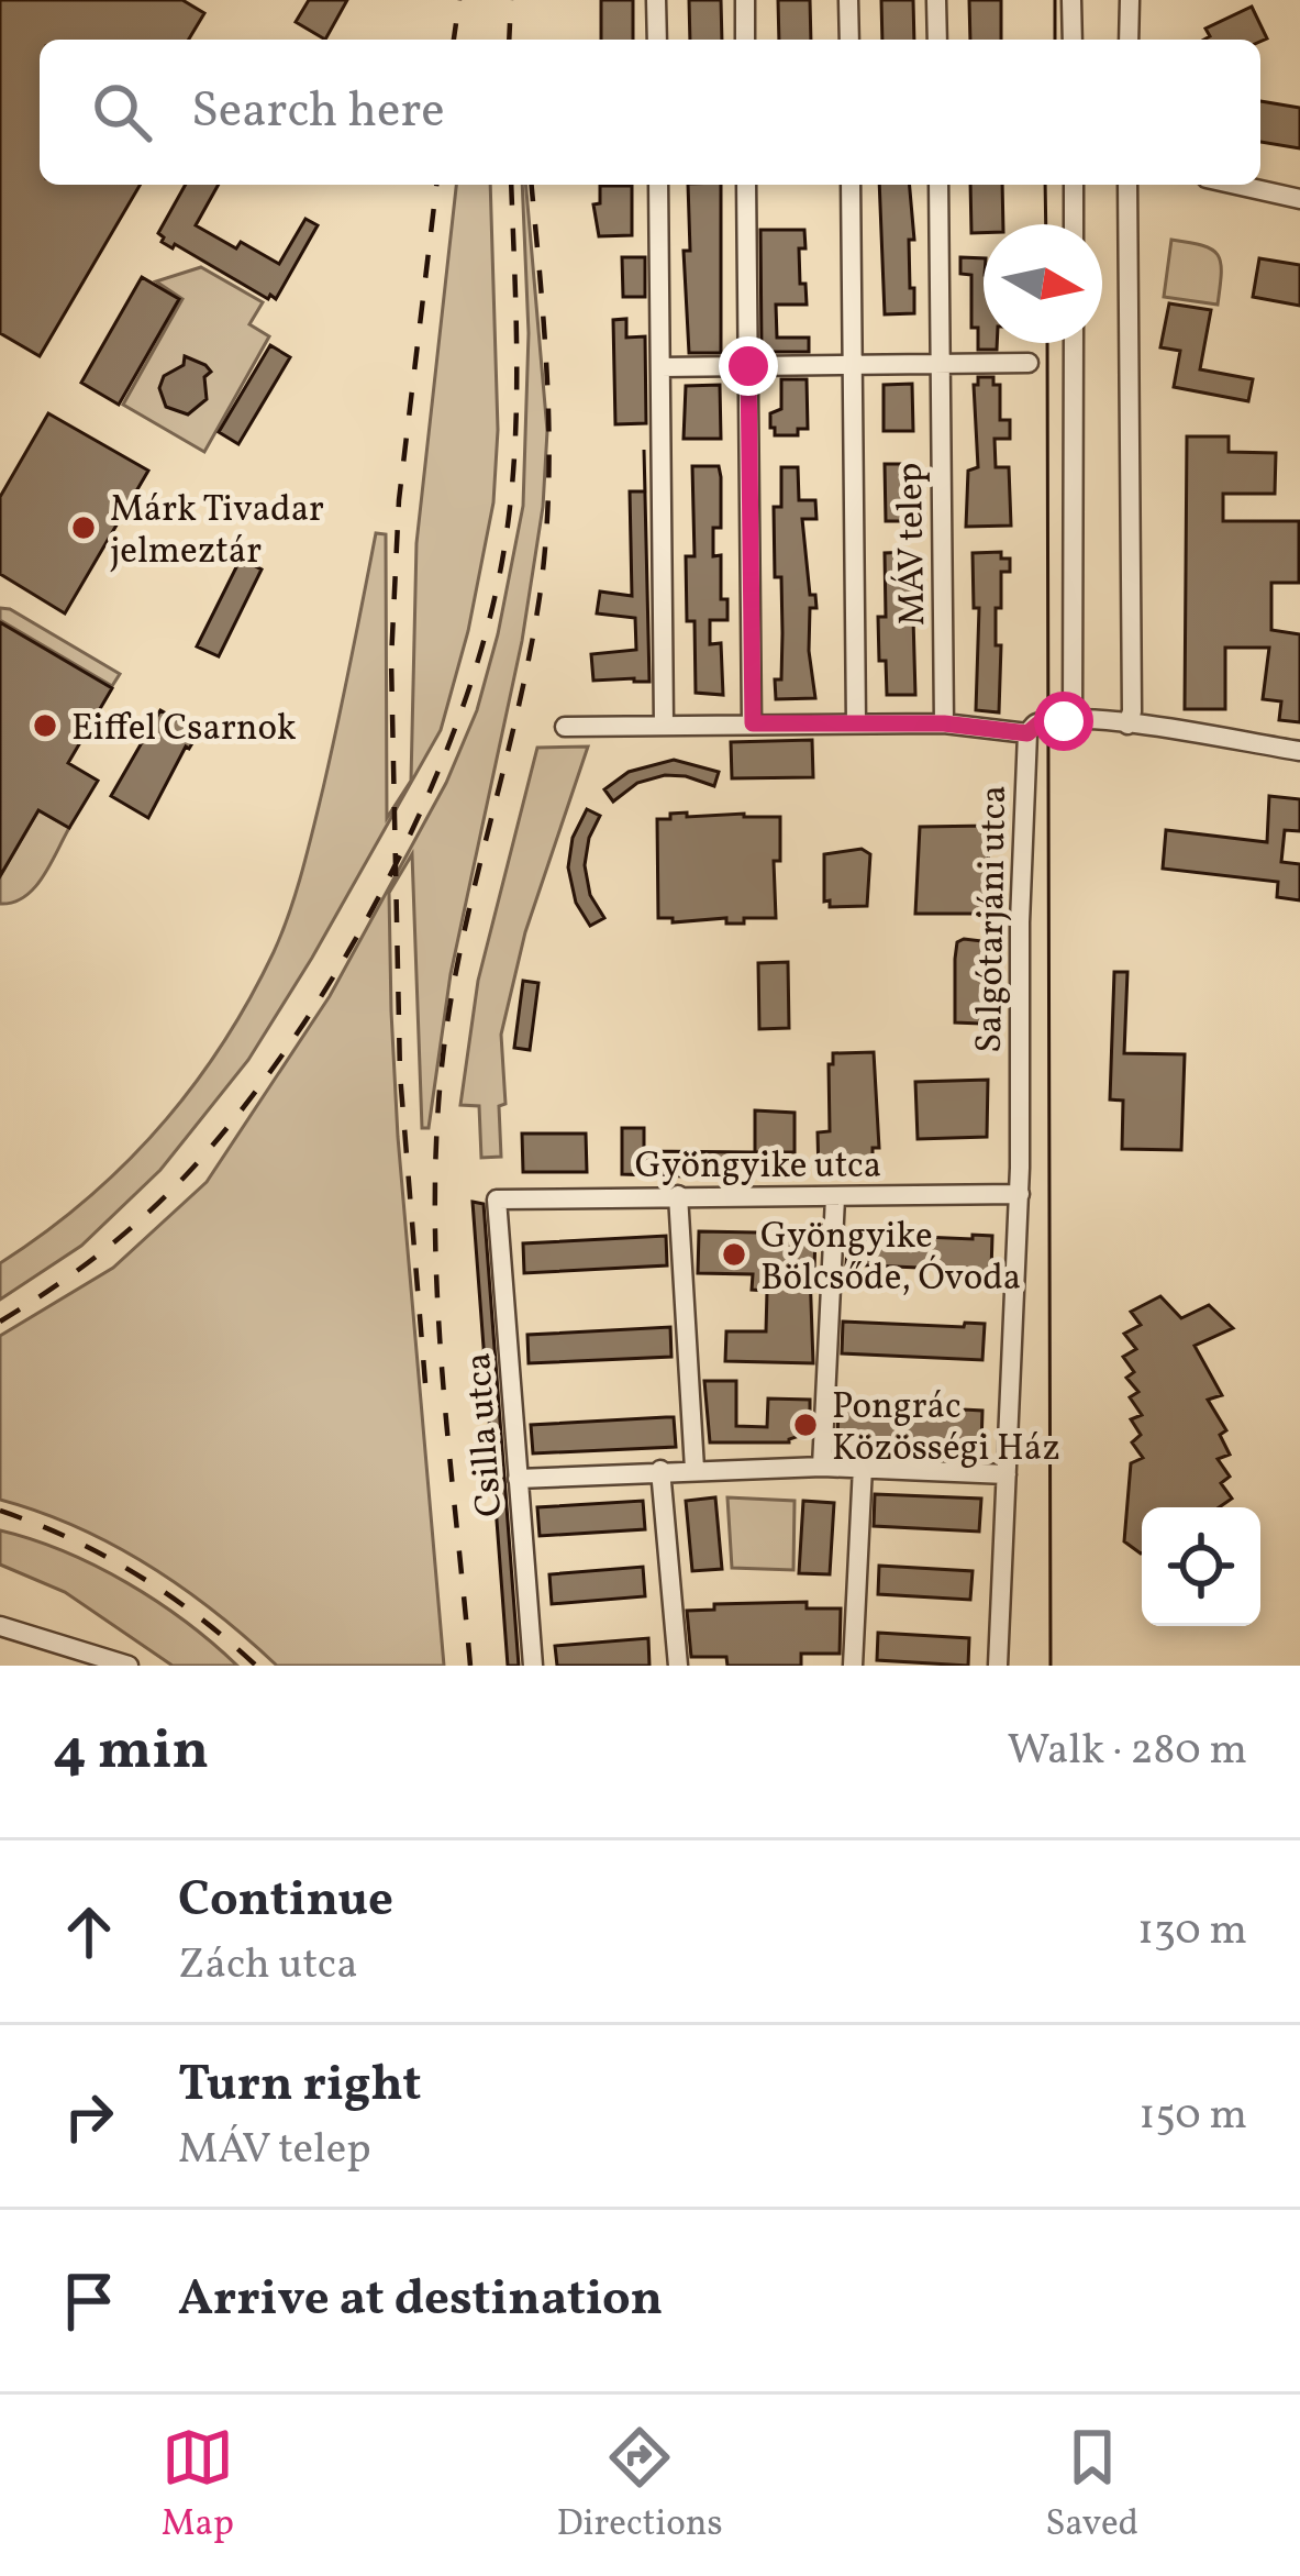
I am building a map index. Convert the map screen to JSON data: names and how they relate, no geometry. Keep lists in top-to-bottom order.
{
  "streets": {
    "street": [
      "MÁV telep",
      "Salgótarjáni utca",
      "Gyöngyike utca",
      "Csilla utca"
    ]
  },
  "crossings": [
    ["Salgótarjáni utca", "Gyöngyike utca"],
    ["Gyöngyike utca", "Csilla utca"]
  ],
  "places": [
    "Márk Tivadar jelmeztár",
    "Eiffel Csarnok",
    "Gyöngyike Bölcsőde, Óvoda",
    "Pongrác Közösségi Ház"
  ],
  "north": "right",
  "page": {
    "search": "Search here",
    "heading": ["4 min", "Walk · 280 m"],
    "list": [
      ["Continue", "Zách utca", "130 m"],
      ["Turn right", "MÁV telep", "150 m"],
      "Arrive at destination"
    ],
    "nav": ["Map", "Directions", "Saved"]
  }
}
